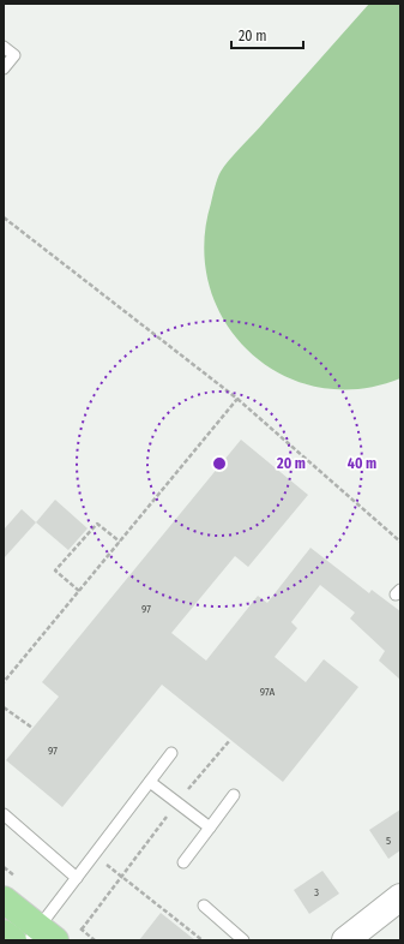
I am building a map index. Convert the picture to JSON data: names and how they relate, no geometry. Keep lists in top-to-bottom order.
{
  "house_numbers": [
    "97",
    "97А",
    "97",
    "5",
    "3"
  ],
  "scale_bar": "20 m",
  "rings": ["20 m", "40 m"]
}
